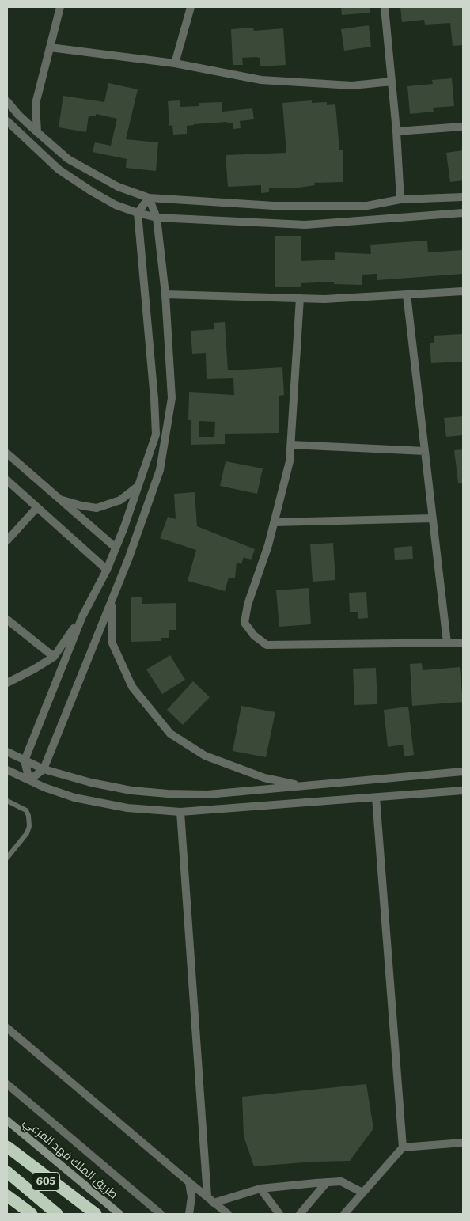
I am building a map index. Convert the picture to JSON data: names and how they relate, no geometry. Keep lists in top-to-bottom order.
{
  "streets": {
    "highway": ["605"],
    "main road": ["طريق الملك فهد الفرعي"]
  }
}
